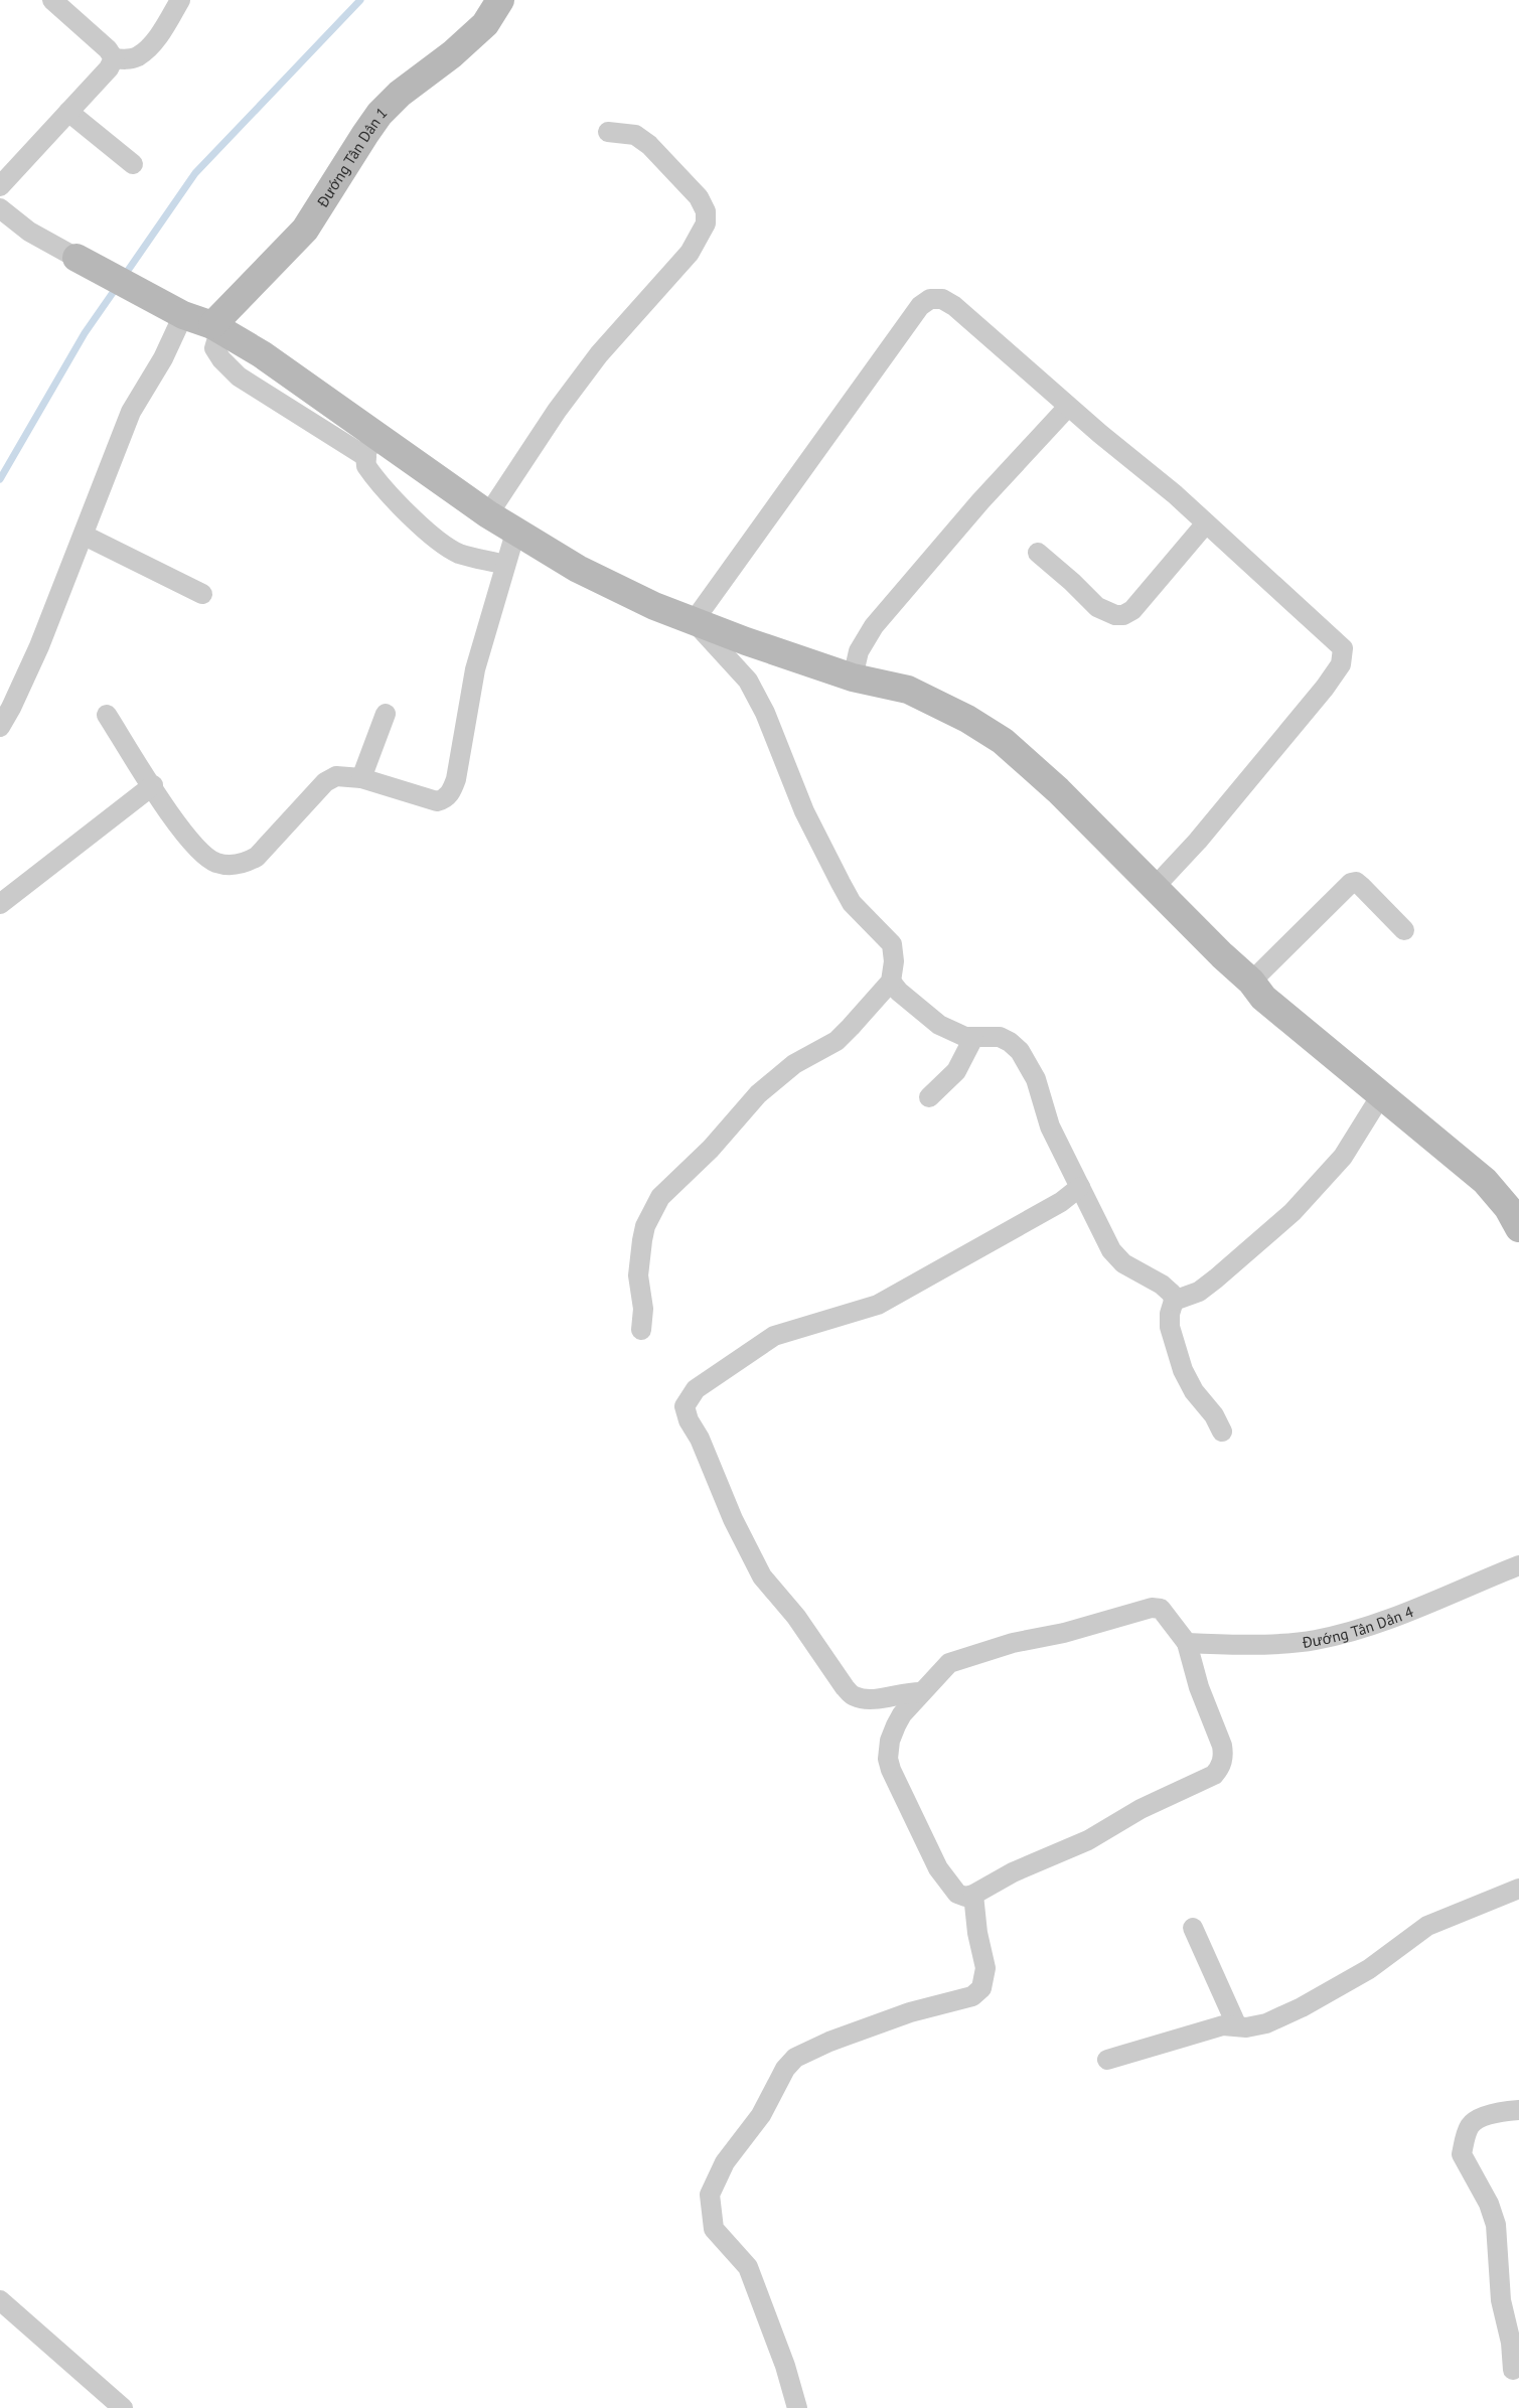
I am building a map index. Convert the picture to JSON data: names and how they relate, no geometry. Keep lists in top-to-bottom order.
{
  "streets": {
    "street": ["Đướng Tân Dân 1", "Đướng Tân Dân 4"]
  }
}
